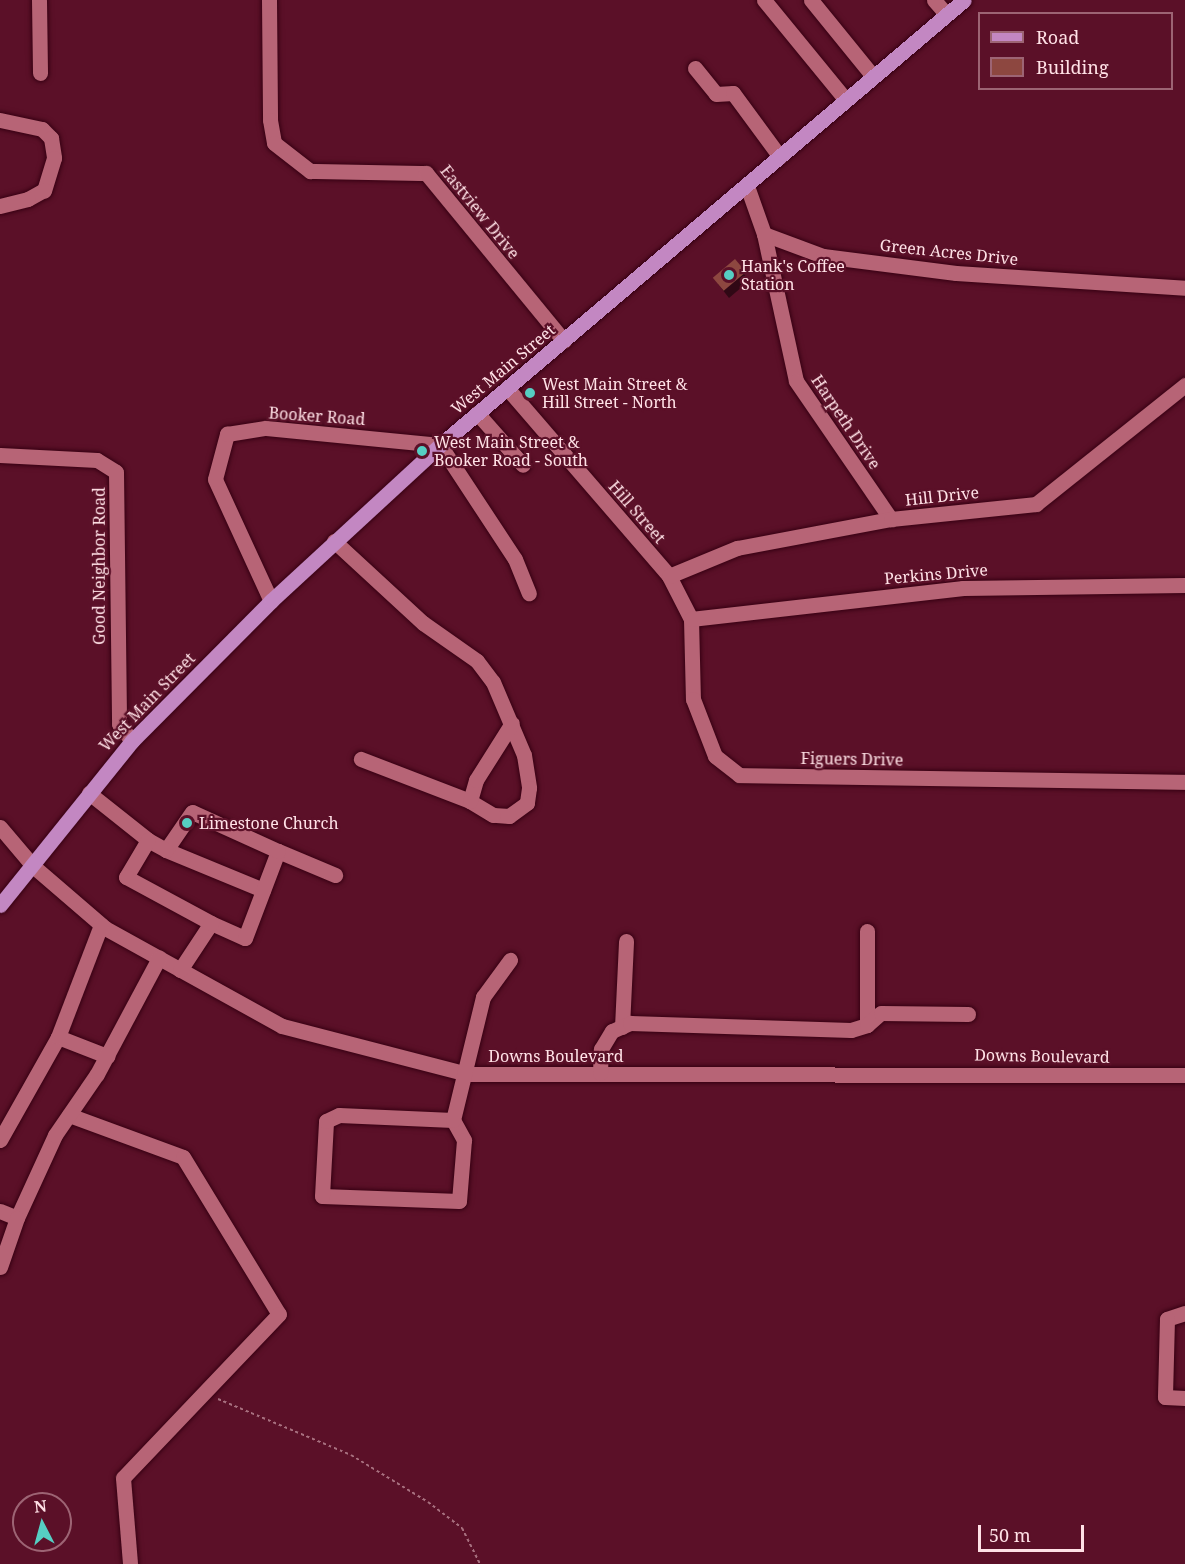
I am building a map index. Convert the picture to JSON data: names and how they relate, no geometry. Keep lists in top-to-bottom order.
{
  "streets": {
    "main road": ["West Main Street"],
    "street": [
      "Eastview Drive",
      "Green Acres Drive",
      "Booker Road",
      "Harpeth Drive",
      "Hill Drive",
      "Hill Street",
      "Good Neighbor Road",
      "Perkins Drive",
      "Figuers Drive",
      "Downs Boulevard"
    ]
  },
  "crossings": [
    ["Eastview Drive", "West Main Street"],
    ["Green Acres Drive", "Harpeth Drive"],
    ["West Main Street", "Booker Road"],
    ["West Main Street", "Hill Street"],
    ["West Main Street", "Good Neighbor Road"],
    ["West Main Street", "Downs Boulevard"],
    ["Harpeth Drive", "Hill Drive"],
    ["Hill Drive", "Hill Street"],
    ["Hill Drive", "Figuers Drive"],
    ["Hill Street", "Figuers Drive"],
    ["Perkins Drive", "Figuers Drive"]
  ],
  "places": [
    "Hank's Coffee Station",
    "West Main Street & Hill Street - North",
    "West Main Street & Booker Road - South",
    "Limestone Church"
  ],
  "legend": ["Road", "Building"],
  "scale_bar": "50 m",
  "north": "top"
}
